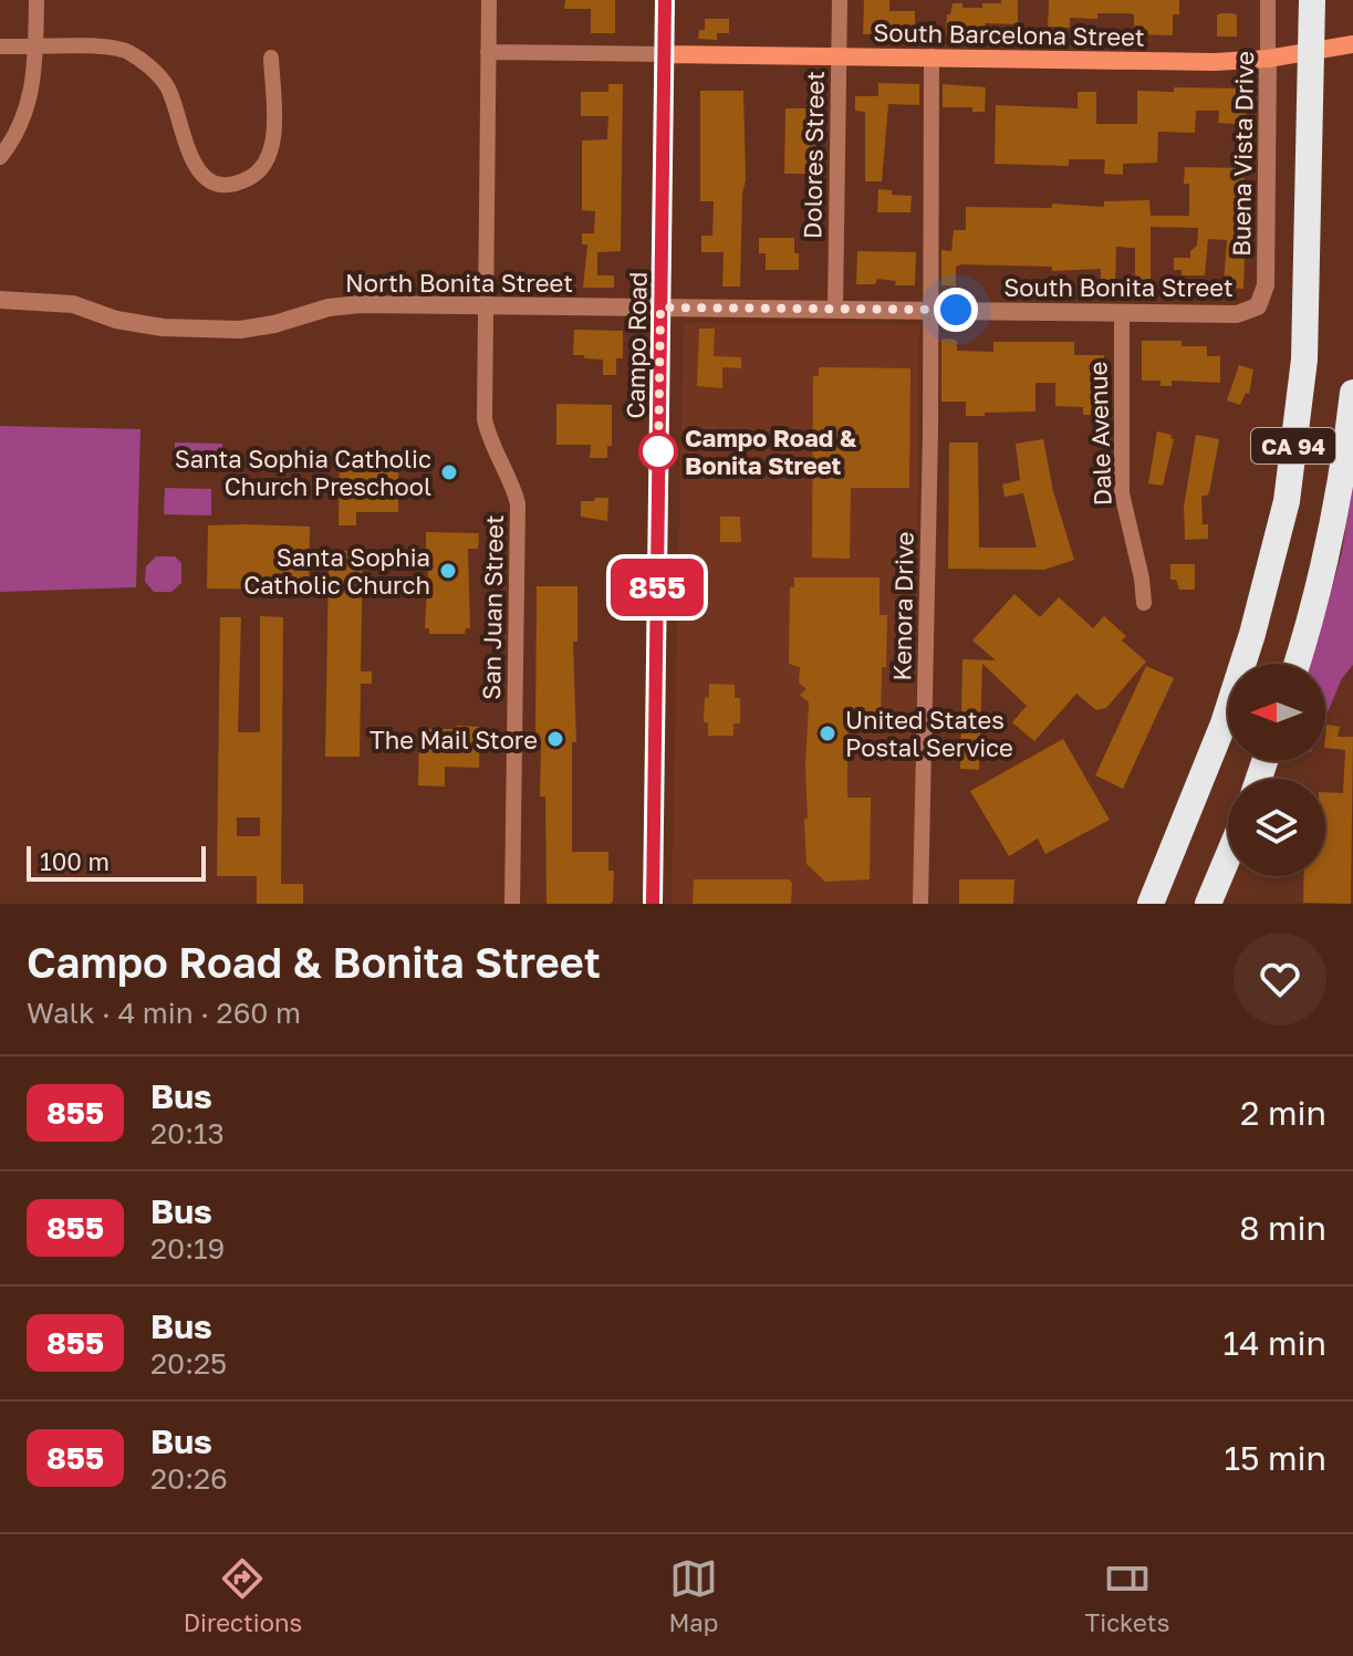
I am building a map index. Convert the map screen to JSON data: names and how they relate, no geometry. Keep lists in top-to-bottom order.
{
  "streets": {
    "highway": ["CA 94"],
    "main road": ["South Barcelona Street", "Campo Road"],
    "street": [
      "Buena Vista Drive",
      "Dolores Street",
      "North Bonita Street",
      "South Bonita Street",
      "Dale Avenue",
      "Kenora Drive",
      "San Juan Street"
    ]
  },
  "crossings": [
    ["South Barcelona Street", "Buena Vista Drive"],
    ["South Barcelona Street", "Dolores Street"],
    ["South Barcelona Street", "Campo Road"],
    ["South Barcelona Street", "Kenora Drive"],
    ["Buena Vista Drive", "South Bonita Street"],
    ["Dolores Street", "South Bonita Street"],
    ["North Bonita Street", "South Bonita Street"],
    ["North Bonita Street", "Campo Road"],
    ["North Bonita Street", "San Juan Street"],
    ["South Bonita Street", "Campo Road"],
    ["South Bonita Street", "Dale Avenue"],
    ["South Bonita Street", "Kenora Drive"]
  ],
  "places": [
    "Campo Road & Bonita Street",
    "Santa Sophia Catholic Church Preschool",
    "Santa Sophia Catholic Church",
    "United States Postal Service",
    "The Mail Store"
  ],
  "lines": ["bus line 855"],
  "scale_bar": "100 m",
  "north": "left",
  "page": {
    "on_map": "855",
    "scale": "100 m",
    "heading": ["Campo Road & Bonita Street", "Walk · 4 min · 260 m"],
    "list": [
      {
        "mark": "855",
        "name": "Bus",
        "note": "20:13",
        "value": "2 min"
      },
      {
        "mark": "855",
        "name": "Bus",
        "note": "20:19",
        "value": "8 min"
      },
      {
        "mark": "855",
        "name": "Bus",
        "note": "20:25",
        "value": "14 min"
      },
      {
        "mark": "855",
        "name": "Bus",
        "note": "20:26",
        "value": "15 min"
      }
    ],
    "tabs": ["Directions", "Map", "Tickets"]
  }
}
